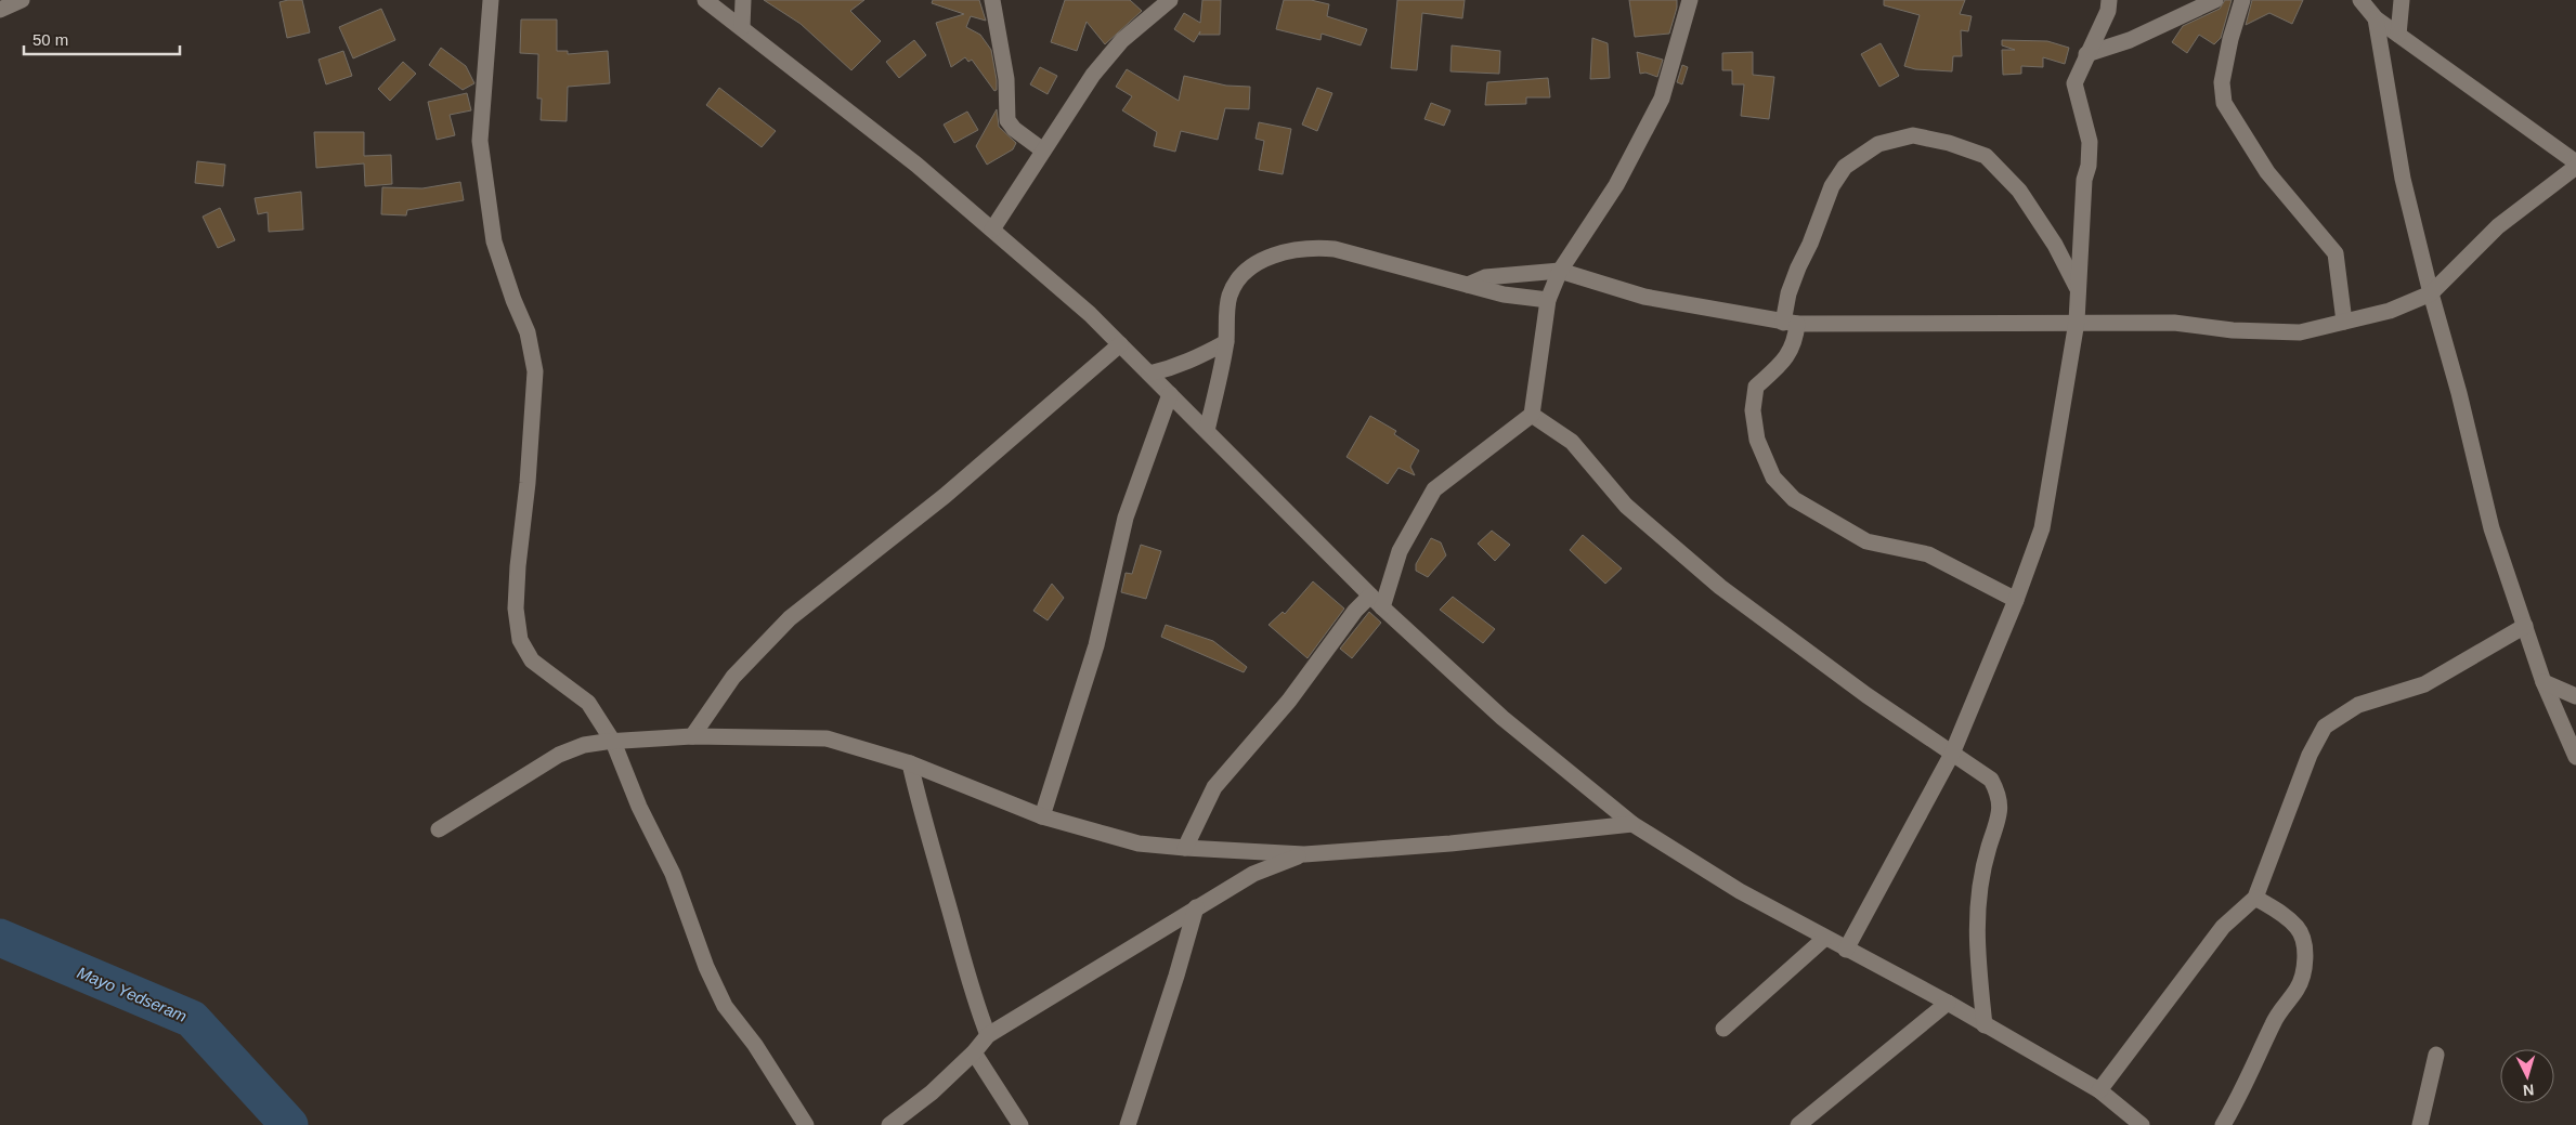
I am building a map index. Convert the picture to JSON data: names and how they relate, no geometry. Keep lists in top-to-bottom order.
{
  "water": ["Mayo Yedseram"],
  "scale_bar": "50 m",
  "north": "bottom"
}
